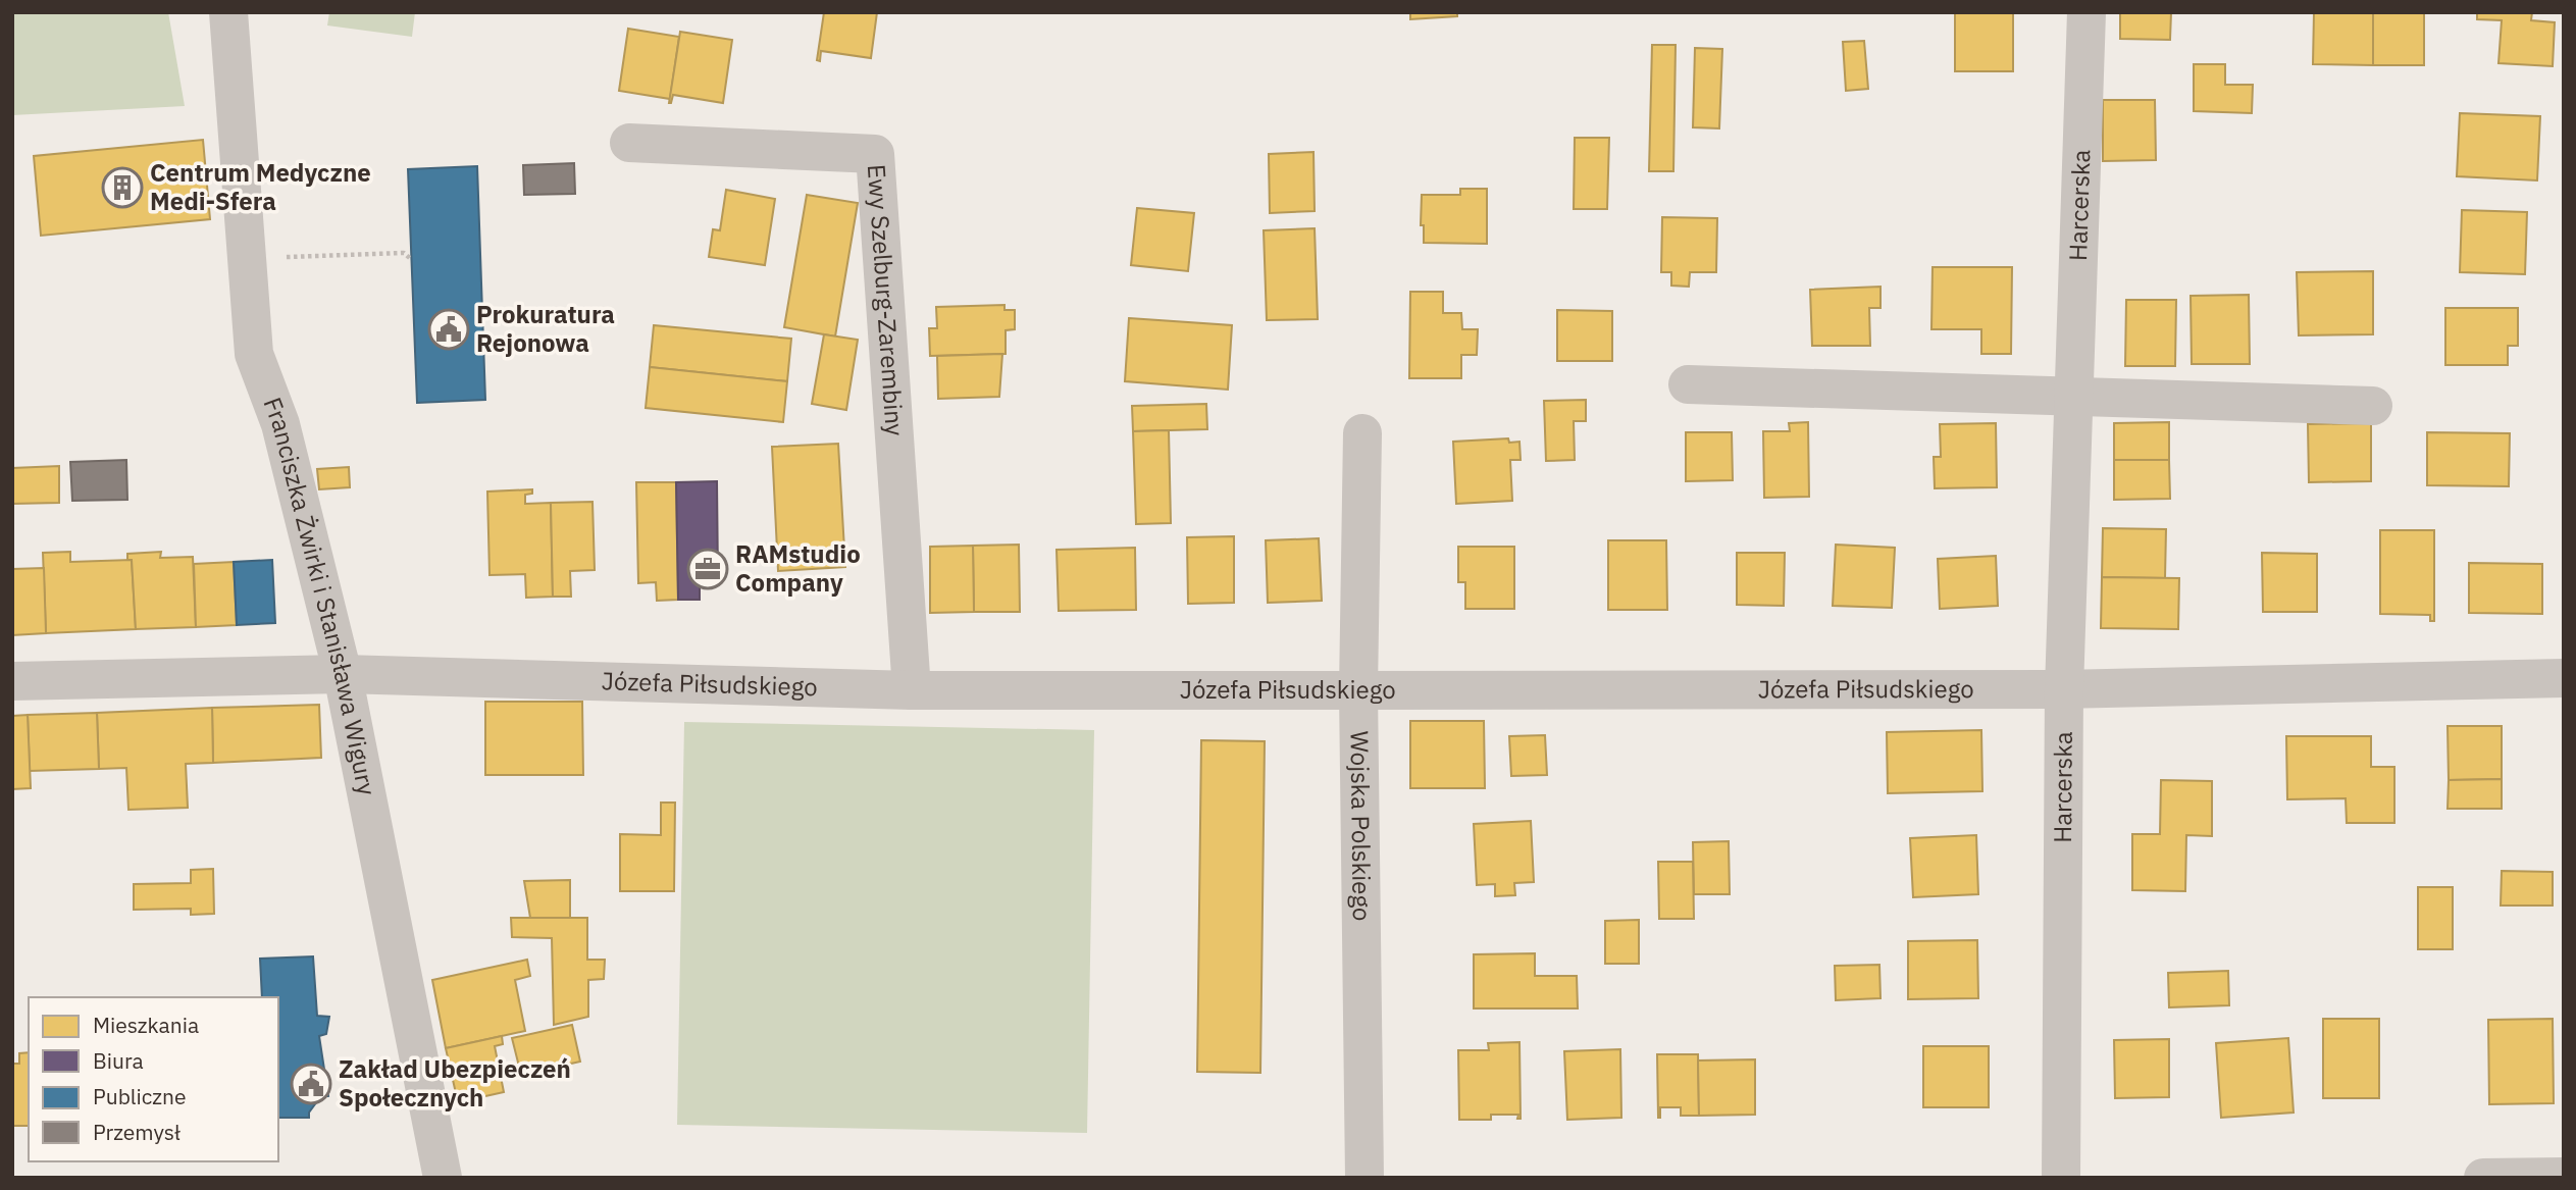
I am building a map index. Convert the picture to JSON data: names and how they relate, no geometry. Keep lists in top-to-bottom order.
{
  "streets": {
    "street": [
      "Harcerska",
      "Ewy Szelburg-Zarembiny",
      "Franciszka Żwirki i Stanisława Wigury",
      "Józefa Piłsudskiego",
      "Wojska Polskiego"
    ]
  },
  "crossings": [
    ["Harcerska", "Józefa Piłsudskiego"],
    ["Ewy Szelburg-Zarembiny", "Józefa Piłsudskiego"],
    ["Franciszka Żwirki i Stanisława Wigury", "Józefa Piłsudskiego"],
    ["Józefa Piłsudskiego", "Wojska Polskiego"]
  ],
  "places": {
    "building": ["Centrum Medyczne Medi-Sfera"],
    "public building": ["Prokuratura Rejonowa", "Zakład Ubezpieczeń Społecznych"],
    "office": ["RAMstudio Company"]
  },
  "legend": [
    "Mieszkania",
    "Biura",
    "Publiczne",
    "Przemysł"
  ]
}
